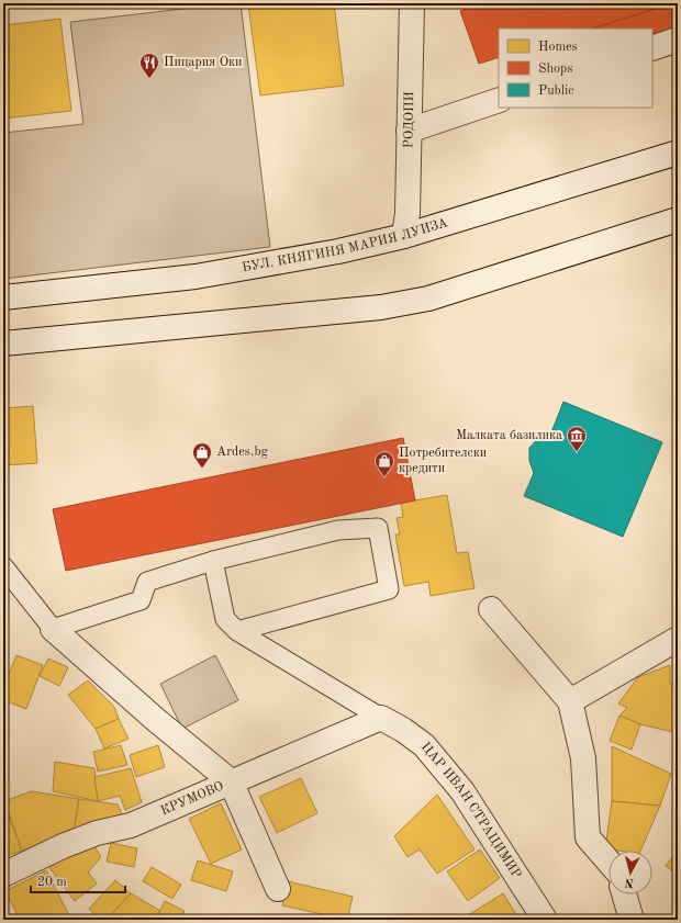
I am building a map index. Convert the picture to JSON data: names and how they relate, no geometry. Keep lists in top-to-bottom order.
{
  "streets": {
    "street": [
      "РОДОПИ",
      "БУЛ. КНЯГИНЯ МАРИЯ ЛУИЗА",
      "КРУМОВО",
      "ЦАР ИВАН СТРАЦИМИР"
    ]
  },
  "crossings": [
    ["РОДОПИ", "БУЛ. КНЯГИНЯ МАРИЯ ЛУИЗА"],
    ["КРУМОВО", "ЦАР ИВАН СТРАЦИМИР"]
  ],
  "places": {
    "restaurant": ["Пицария Оки"],
    "museum": ["Малката базилика"],
    "shop": ["Ardes.bg", "Потребителски кредити"]
  },
  "legend": ["Homes", "Shops", "Public"],
  "scale_bar": "20 m",
  "north": "bottom"
}
